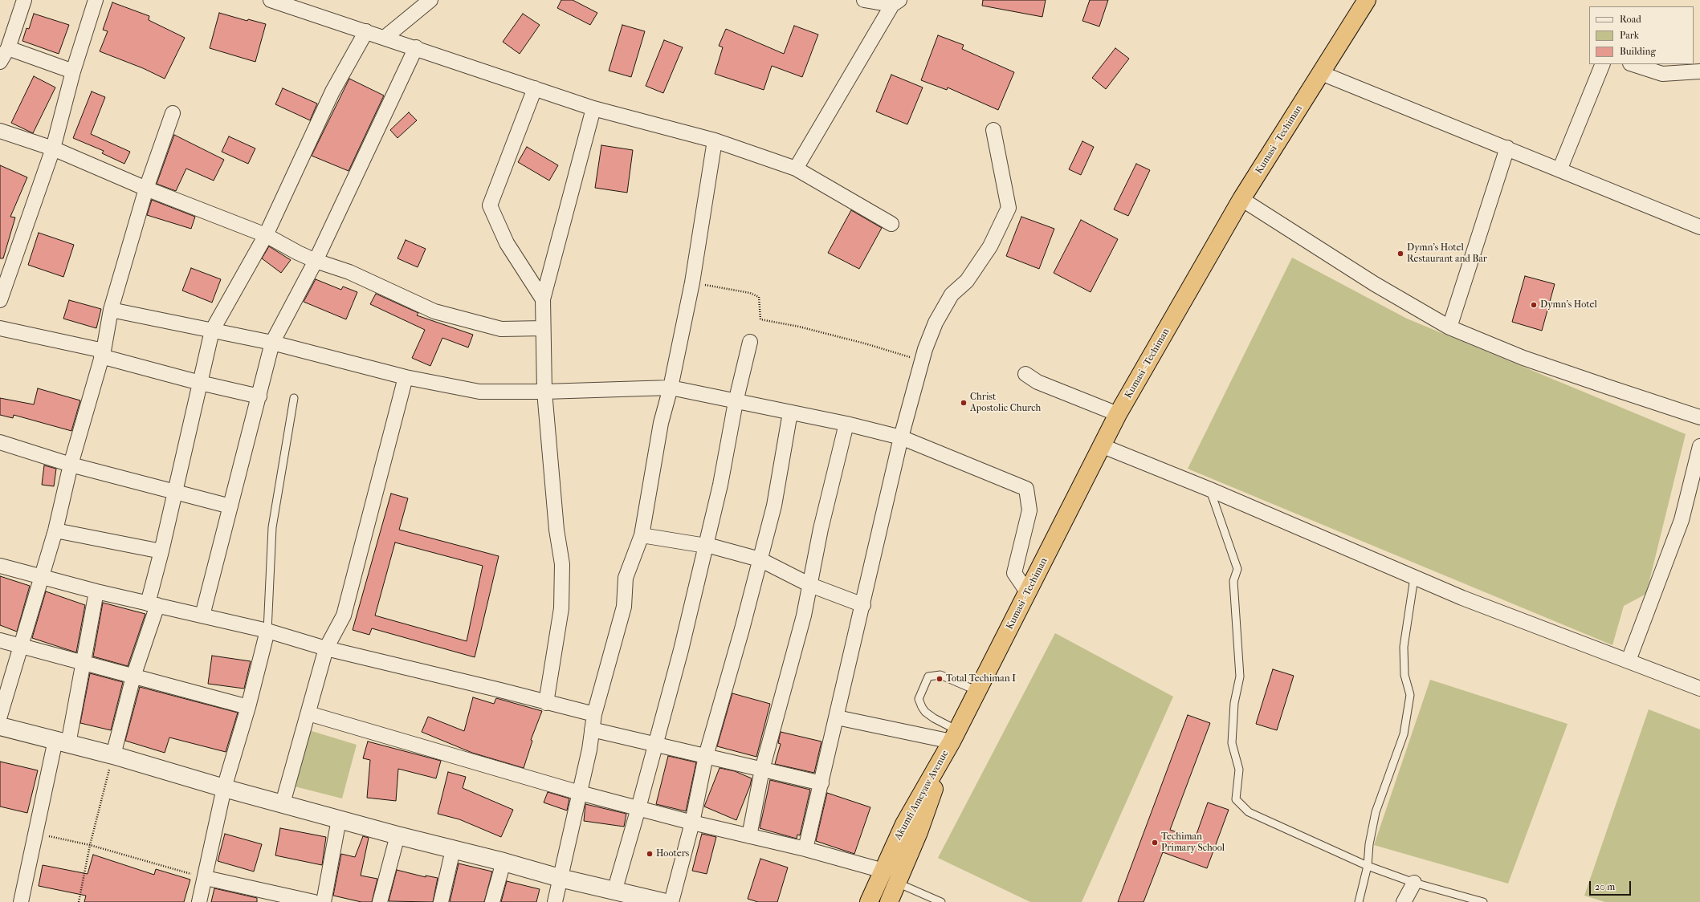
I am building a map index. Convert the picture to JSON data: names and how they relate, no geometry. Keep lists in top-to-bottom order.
{
  "streets": {
    "highway": ["Kumasi - Techiman", "Akumfi Ameyaw Avenue"]
  },
  "crossings": [
    ["Kumasi - Techiman", "Akumfi Ameyaw Avenue"]
  ],
  "places": [
    "Dymn's Hotel Restaurant and Bar",
    "Dymn's Hotel",
    "Christ Apostolic Church",
    "Total Techiman I",
    "Techiman Primary School",
    "Hooters"
  ],
  "legend": ["Road", "Park", "Building"],
  "scale_bar": "20 m"
}
